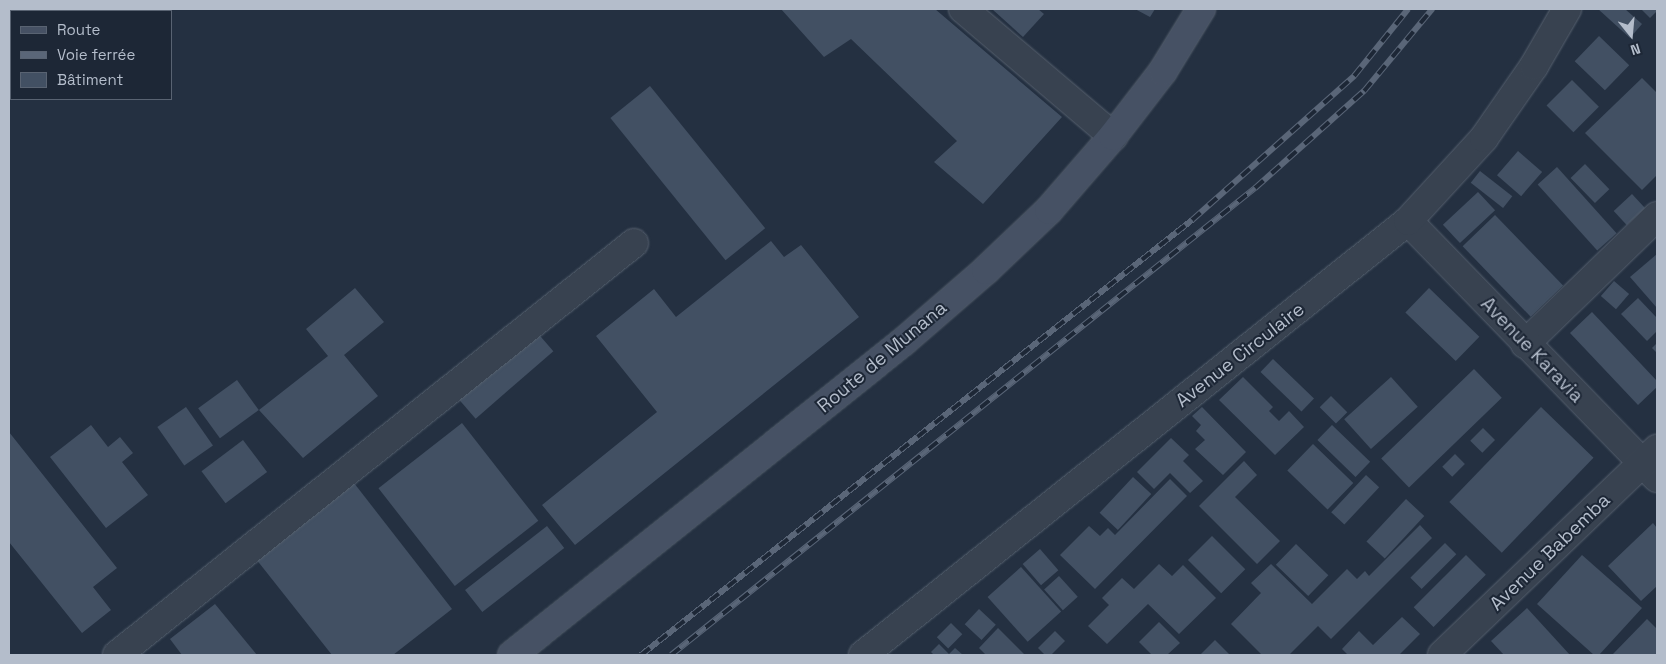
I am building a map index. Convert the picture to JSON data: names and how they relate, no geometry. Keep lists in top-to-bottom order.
{
  "streets": {
    "main road": ["Route de Munana"],
    "street": ["Avenue Karavia", "Avenue Circulaire", "Avenue Babemba"]
  },
  "crossings": [
    ["Avenue Karavia", "Avenue Circulaire"],
    ["Avenue Karavia", "Avenue Babemba"]
  ],
  "legend": ["Route", "Voie ferrée", "Bâtiment"],
  "north": "bottom"
}
